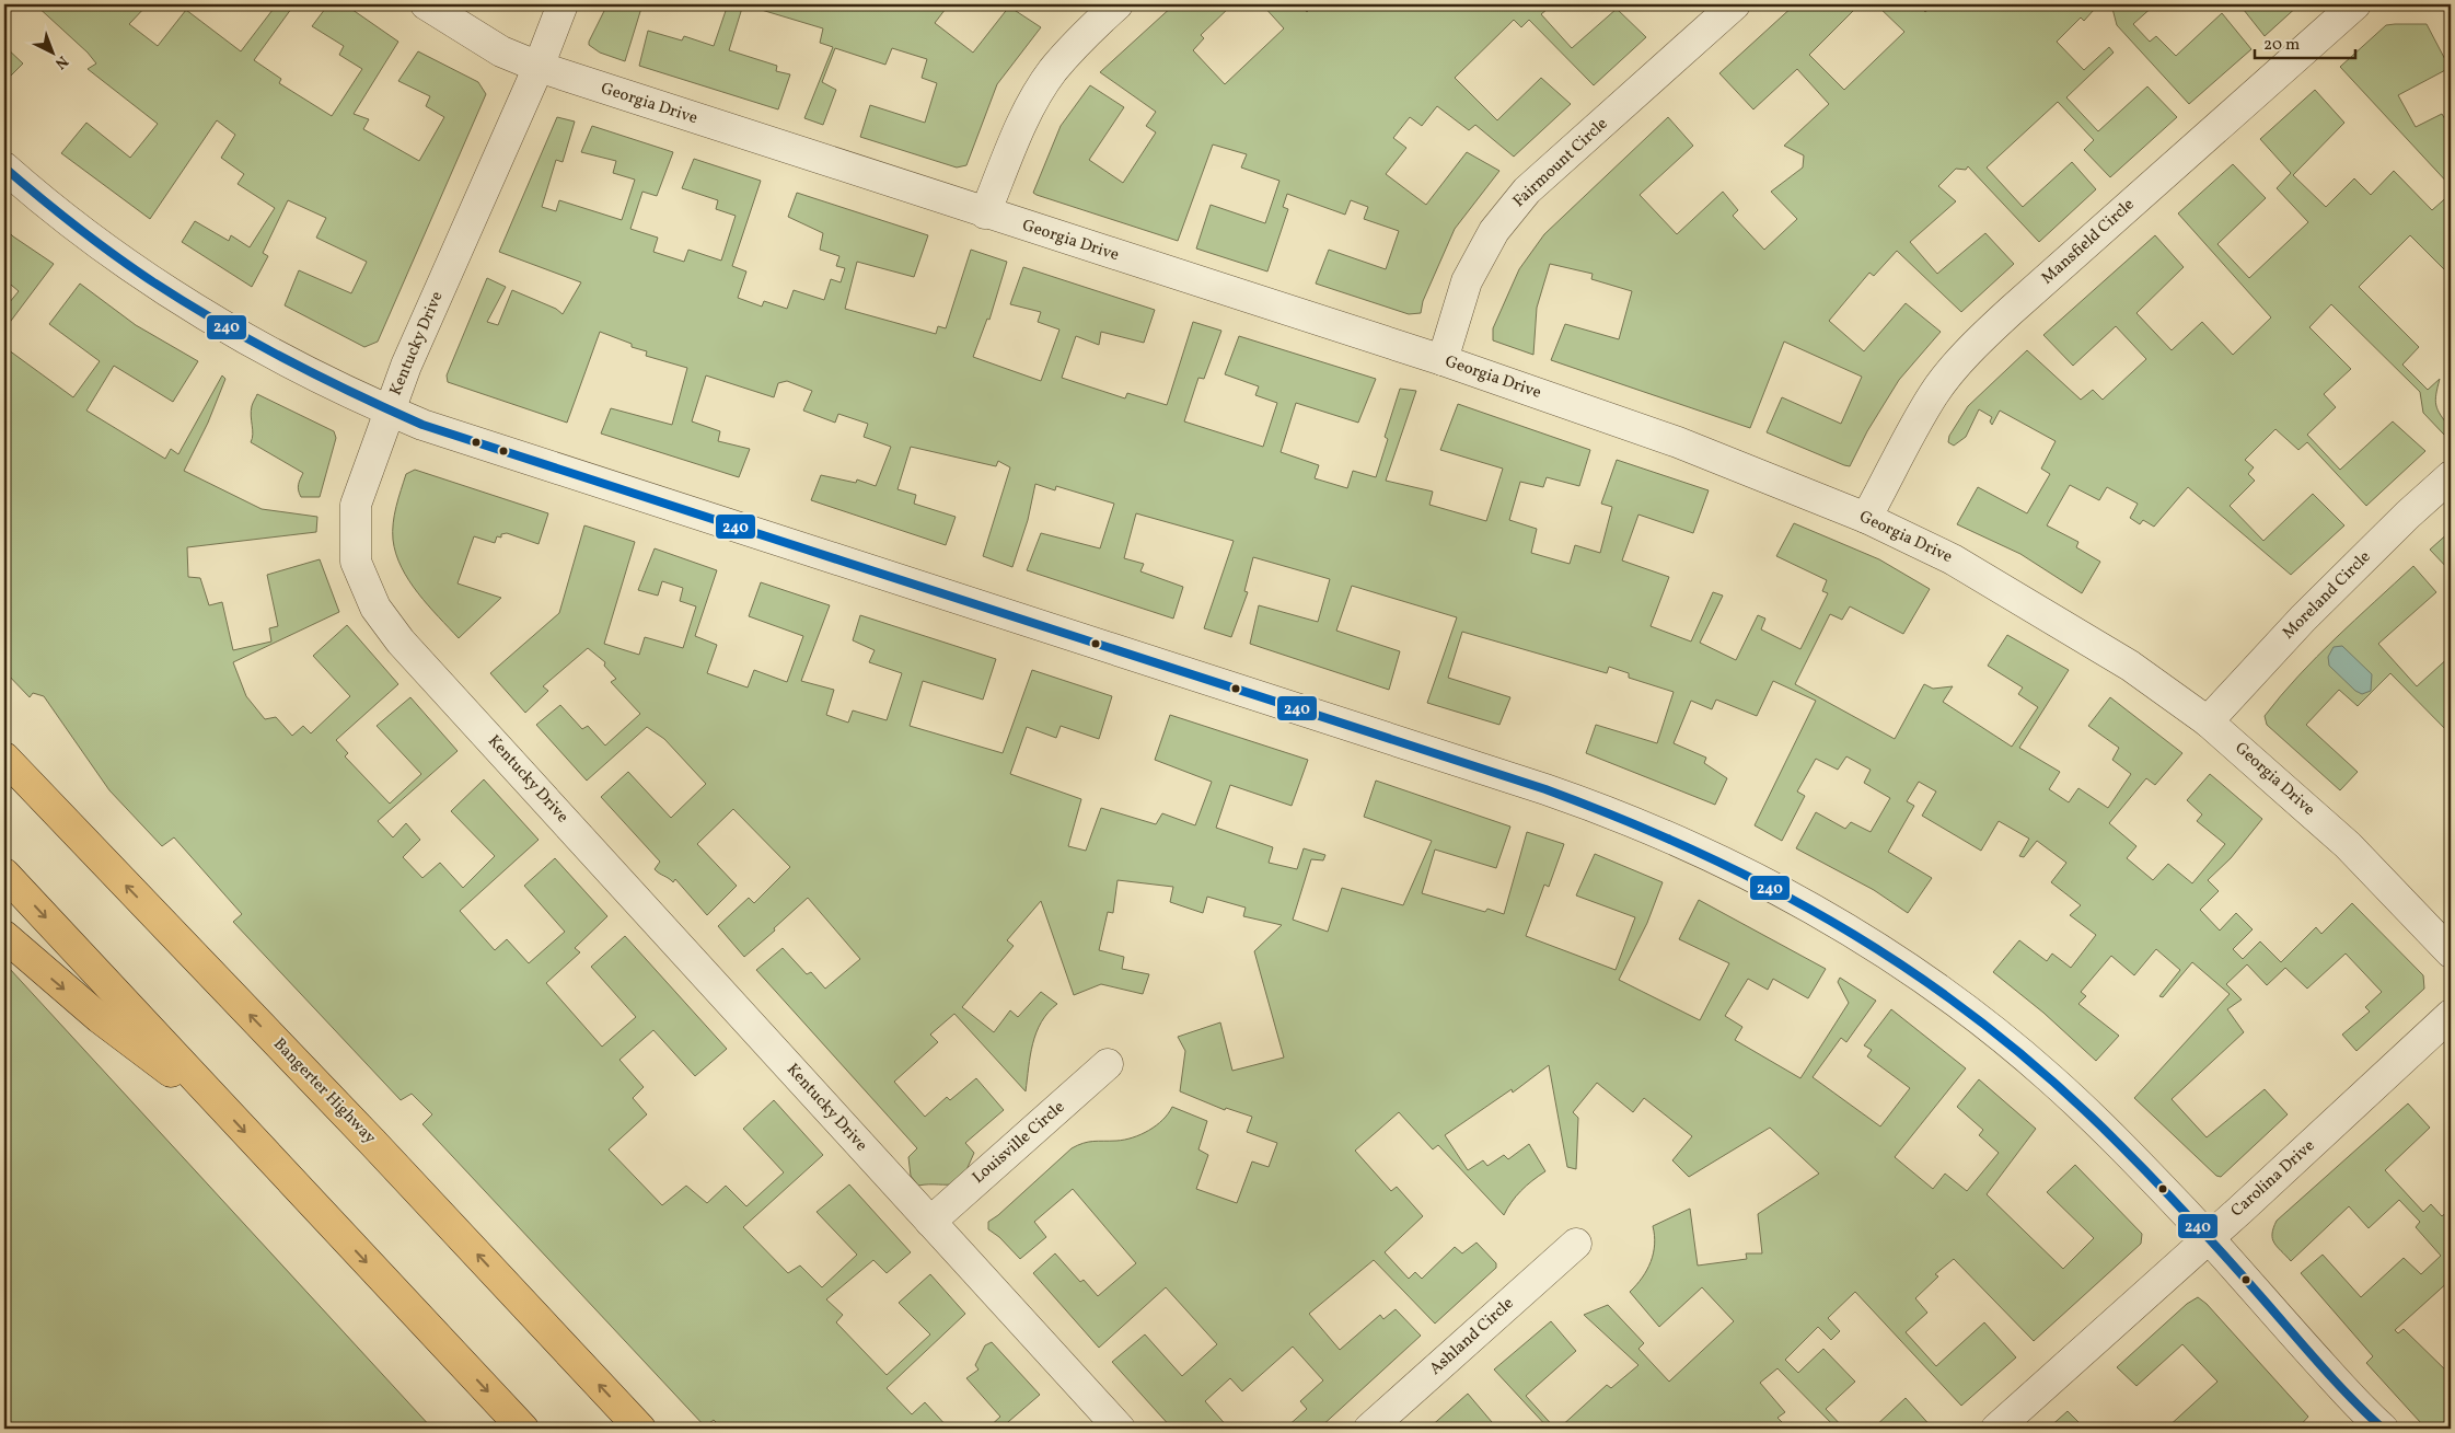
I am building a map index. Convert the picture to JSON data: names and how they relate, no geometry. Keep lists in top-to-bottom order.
{
  "streets": {
    "highway": ["Bangerter Highway"],
    "street": [
      "Georgia Drive",
      "Fairmount Circle",
      "Mansfield Circle",
      "Kentucky Drive",
      "Moreland Circle",
      "Louisville Circle",
      "Carolina Drive",
      "Ashland Circle"
    ]
  },
  "crossings": [
    ["Georgia Drive", "Fairmount Circle"],
    ["Georgia Drive", "Mansfield Circle"],
    ["Georgia Drive", "Kentucky Drive"],
    ["Georgia Drive", "Moreland Circle"],
    ["Kentucky Drive", "Louisville Circle"]
  ],
  "lines": ["transit line 240"],
  "scale_bar": "20 m",
  "north": "bottom right"
}
